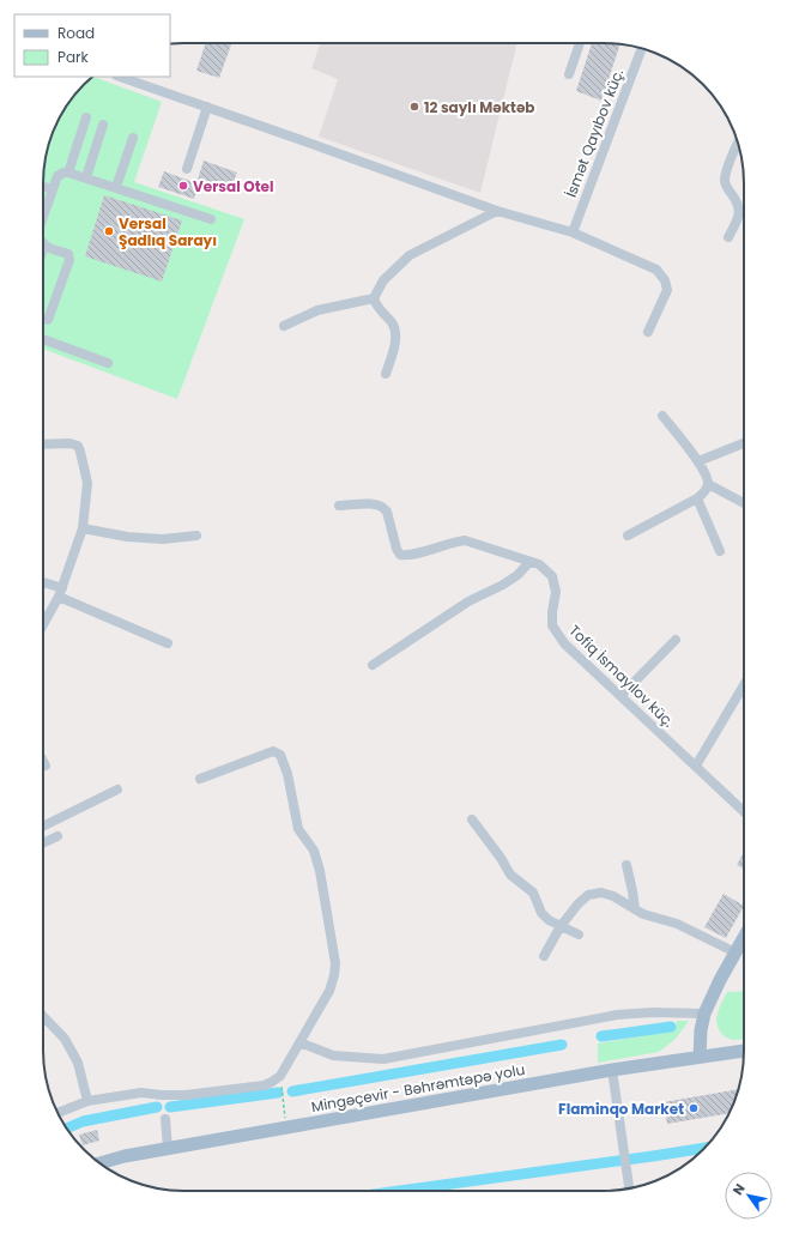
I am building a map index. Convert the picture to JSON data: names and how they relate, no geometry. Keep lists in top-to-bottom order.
{
  "streets": {
    "main road": ["Mingəçevir - Bəhrəmtəpə yolu"],
    "street": ["İsmət Qayıbov küç.", "Tofiq İsmayılov küç."]
  },
  "places": [
    "12 saylı Məktəb",
    "Versal Otel",
    "Versal Şadlıq Sarayı",
    "Flaminqo Market"
  ],
  "legend": ["Road", "Park"],
  "north": "top left"
}
